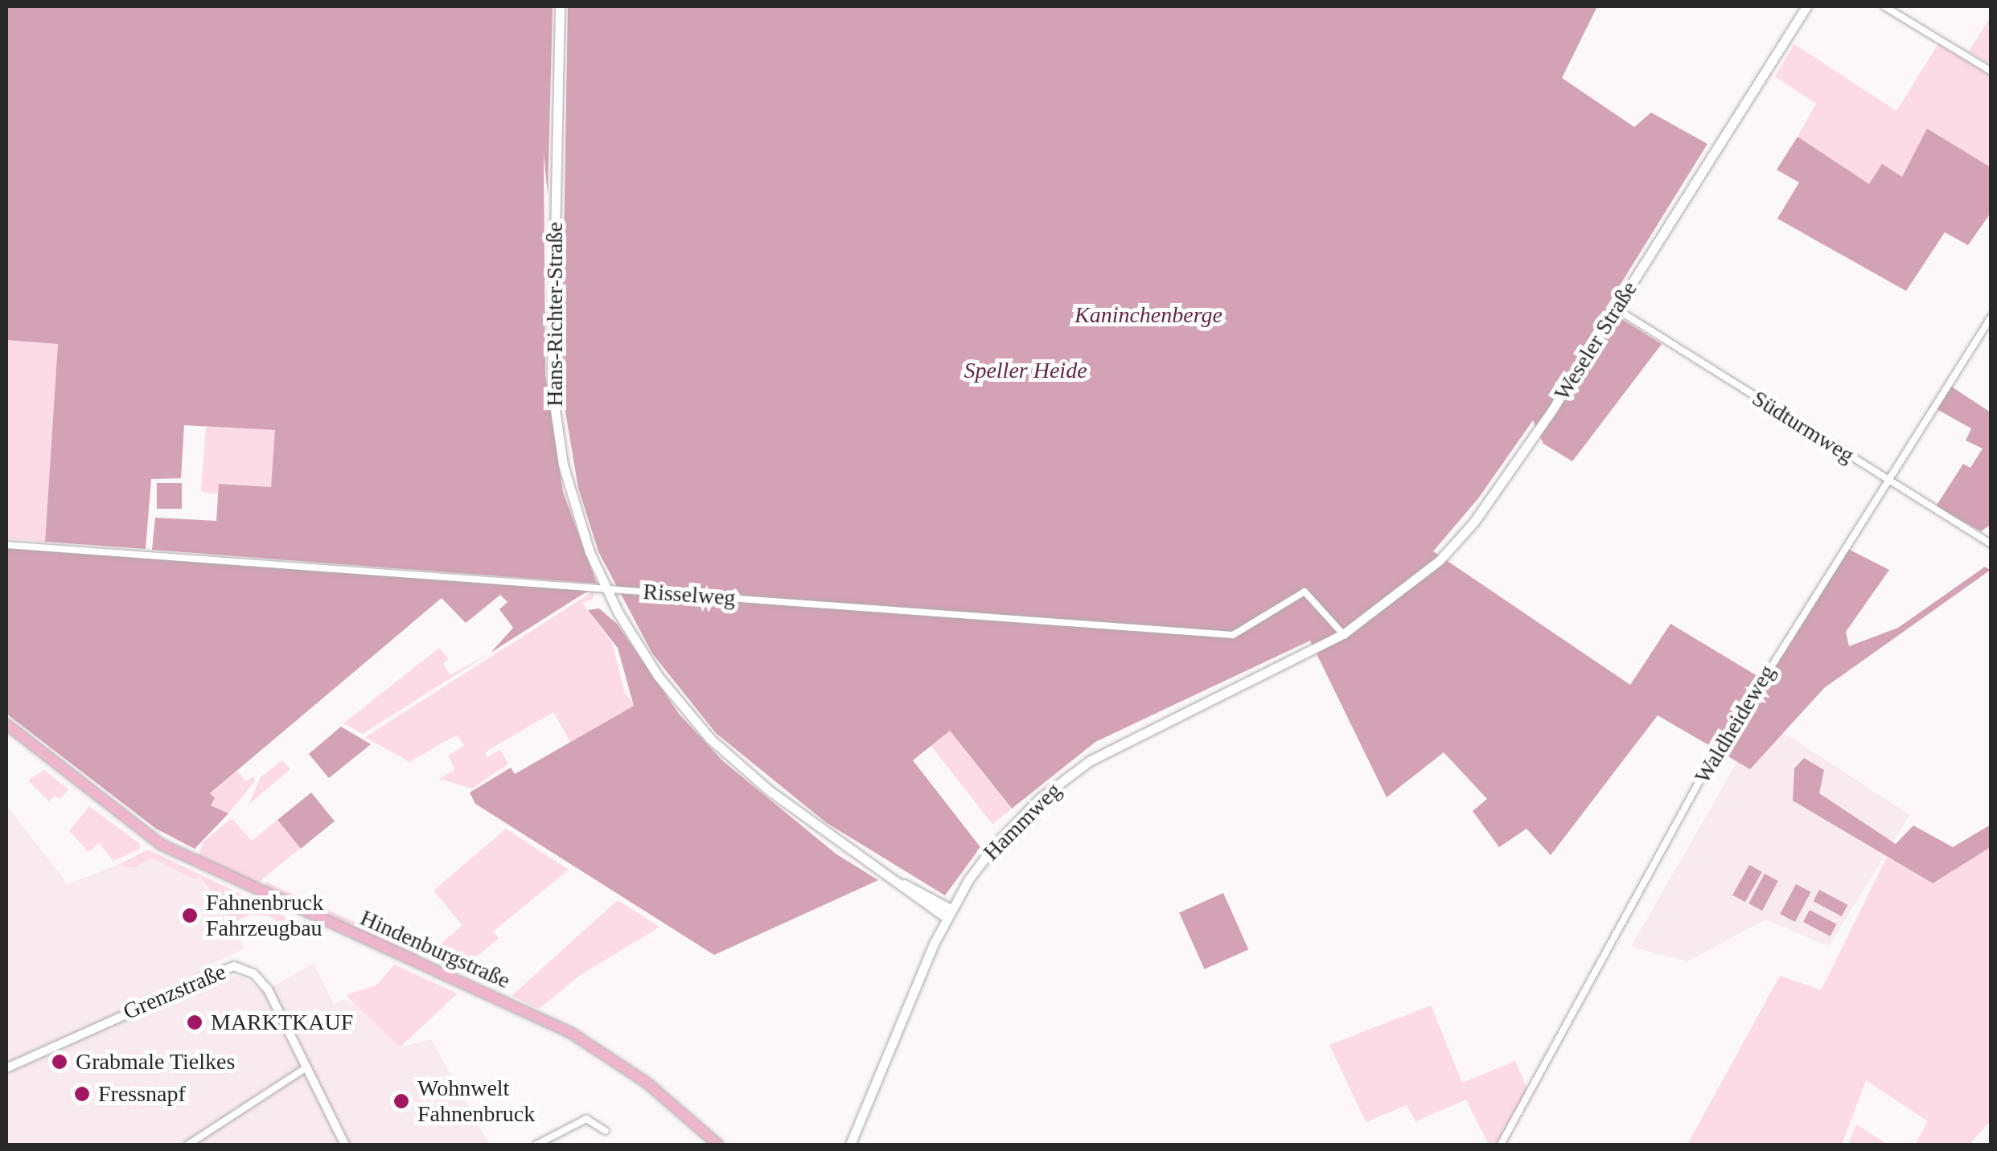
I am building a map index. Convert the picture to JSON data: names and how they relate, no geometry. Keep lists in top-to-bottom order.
{
  "streets": {
    "main road": [
      "Hans-Richter-Straße",
      "Weseler Straße",
      "Hammweg",
      "Hindenburgstraße"
    ],
    "street": [
      "Südturmweg",
      "Risselweg",
      "Waldheideweg",
      "Grenzstraße"
    ]
  },
  "crossings": [
    ["Hans-Richter-Straße", "Risselweg"],
    ["Hans-Richter-Straße", "Hammweg"],
    ["Weseler Straße", "Südturmweg"],
    ["Weseler Straße", "Risselweg"],
    ["Weseler Straße", "Hammweg"],
    ["Südturmweg", "Waldheideweg"],
    ["Risselweg", "Hammweg"]
  ],
  "parks": ["Kaninchenberge", "Speller Heide"],
  "places": [
    "Fahnenbruck Fahrzeugbau",
    "MARKTKAUF",
    "Grabmale Tielkes",
    "Fressnapf",
    "Wohnwelt Fahnenbruck"
  ]
}
